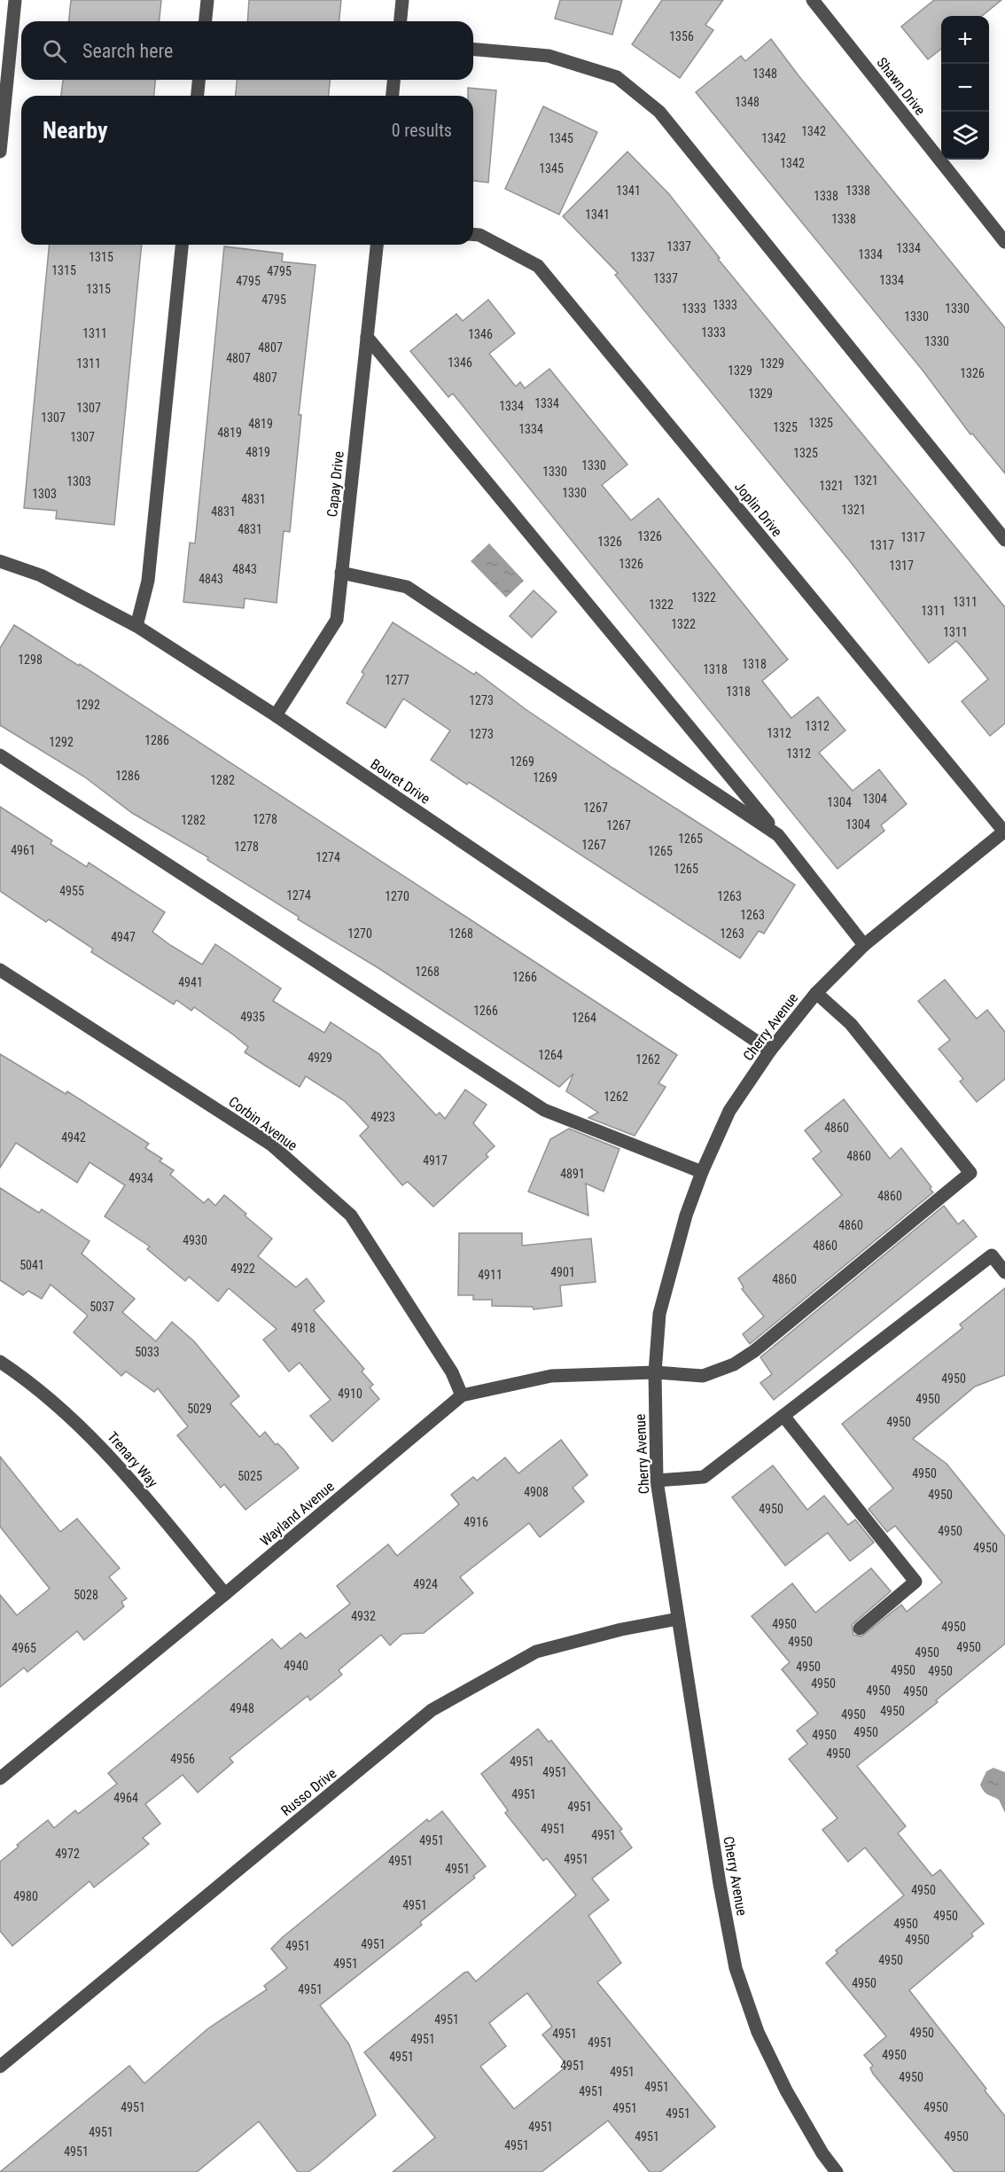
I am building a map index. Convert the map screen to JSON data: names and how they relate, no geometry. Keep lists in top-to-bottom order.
{
  "streets": {
    "street": [
      "Shawn Drive",
      "Capay Drive",
      "Joplin Drive",
      "Bouret Drive",
      "Cherry Avenue",
      "Corbin Avenue",
      "Trenary Way",
      "Wayland Avenue",
      "Russo Drive"
    ]
  },
  "crossings": [
    ["Capay Drive", "Bouret Drive"],
    ["Joplin Drive", "Cherry Avenue"],
    ["Bouret Drive", "Cherry Avenue"],
    ["Cherry Avenue", "Wayland Avenue"],
    ["Cherry Avenue", "Russo Drive"],
    ["Corbin Avenue", "Wayland Avenue"],
    ["Trenary Way", "Wayland Avenue"]
  ],
  "house_numbers": [
    "1356",
    "1348",
    "1348",
    "1342",
    "1345",
    "1342",
    "1342",
    "1345",
    "1341",
    "1338",
    "1338",
    "1341",
    "1338",
    "1337",
    "1334",
    "1334",
    "1315",
    "1337",
    "1315",
    "4795",
    "1337",
    "1334",
    "4795",
    "1315",
    "4795",
    "1333",
    "1333",
    "1330",
    "1330",
    "1333",
    "1311",
    "1346",
    "1330",
    "4807",
    "4807",
    "1346",
    "1311",
    "1329",
    "1329",
    "1326",
    "4807",
    "1329",
    "1334",
    "1334",
    "1307",
    "1307",
    "1325",
    "4819",
    "1325",
    "1334",
    "4819",
    "1307",
    "4819",
    "1325",
    "1330",
    "1330",
    "1321",
    "1303",
    "1321",
    "1330",
    "1303",
    "4831",
    "1321",
    "4831",
    "4831",
    "1326",
    "1317",
    "1326",
    "1317",
    "1326",
    "1317",
    "4843",
    "4843",
    "1322",
    "1311",
    "1322",
    "1311",
    "1322",
    "1311",
    "1298",
    "1318",
    "1318",
    "1277",
    "1318",
    "1273",
    "1292",
    "1312",
    "1312",
    "1273",
    "1286",
    "1292",
    "1312",
    "1269",
    "1286",
    "1269",
    "1282",
    "1304",
    "1304",
    "1267",
    "1278",
    "1282",
    "1304",
    "1267",
    "1265",
    "1267",
    "1278",
    "4961",
    "1265",
    "1274",
    "1265",
    "4955",
    "1274",
    "1270",
    "1263",
    "1263",
    "1270",
    "1268",
    "1263",
    "4947",
    "1268",
    "1266",
    "4941",
    "1266",
    "4935",
    "1264",
    "1264",
    "4929",
    "1262",
    "1262",
    "4923",
    "4860",
    "4942",
    "4860",
    "4917",
    "4891",
    "4934",
    "4860",
    "4860",
    "4930",
    "4860",
    "5041",
    "4922",
    "4901",
    "4911",
    "4860",
    "5037",
    "4918",
    "5033",
    "4950",
    "4910",
    "4950",
    "5029",
    "4950",
    "4950",
    "5025",
    "4908",
    "4950",
    "4950",
    "4916",
    "4950",
    "4950",
    "4924",
    "5028",
    "4932",
    "4950",
    "4950",
    "4950",
    "4950",
    "4965",
    "4950",
    "4940",
    "4950",
    "4950",
    "4950",
    "4950",
    "4950",
    "4950",
    "4948",
    "4950",
    "4950",
    "4950",
    "4950",
    "4950",
    "4956",
    "4951",
    "4951",
    "4951",
    "4964",
    "4951",
    "4951",
    "4951",
    "4951",
    "4972",
    "4951",
    "4951",
    "4951",
    "4950",
    "4980",
    "4951",
    "4950",
    "4950",
    "4950",
    "4951",
    "4951",
    "4950",
    "4951",
    "4950",
    "4951",
    "4951",
    "4950",
    "4951",
    "4951",
    "4951",
    "4950",
    "4951",
    "4951",
    "4951",
    "4950",
    "4951",
    "4951",
    "4951",
    "4950",
    "4951",
    "4951",
    "4951",
    "4951",
    "4951",
    "4950",
    "4951",
    "4951"
  ],
  "page": {
    "map_buttons": ["+", "−"],
    "search": "Search here",
    "heading": ["Nearby", "0 results"]
  }
}
